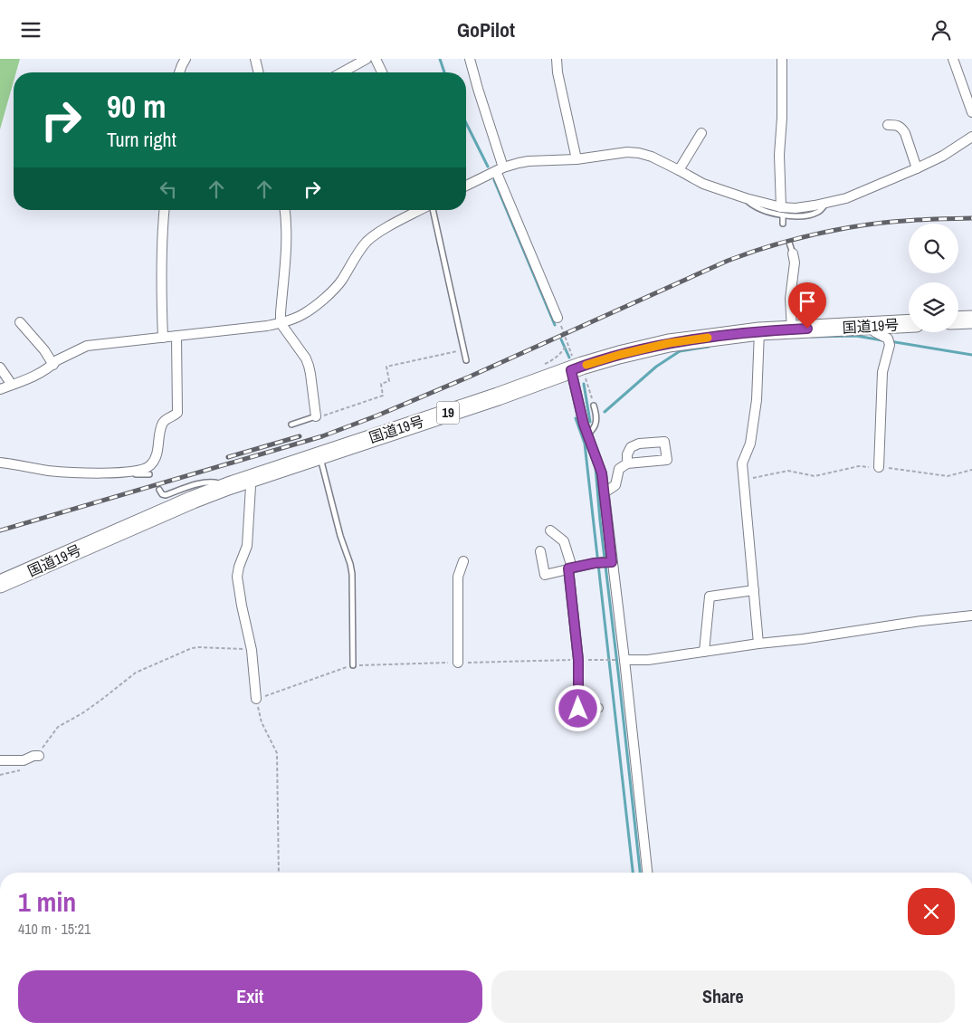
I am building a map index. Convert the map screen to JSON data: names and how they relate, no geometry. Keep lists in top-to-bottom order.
{
  "streets": {
    "highway": ["国道19号", "19"]
  },
  "page": {
    "header": "GoPilot",
    "turn": ["90 m", "Turn right"],
    "heading": ["1 min", "410 m · 15:21"],
    "buttons": ["Exit", "Share"]
  }
}
